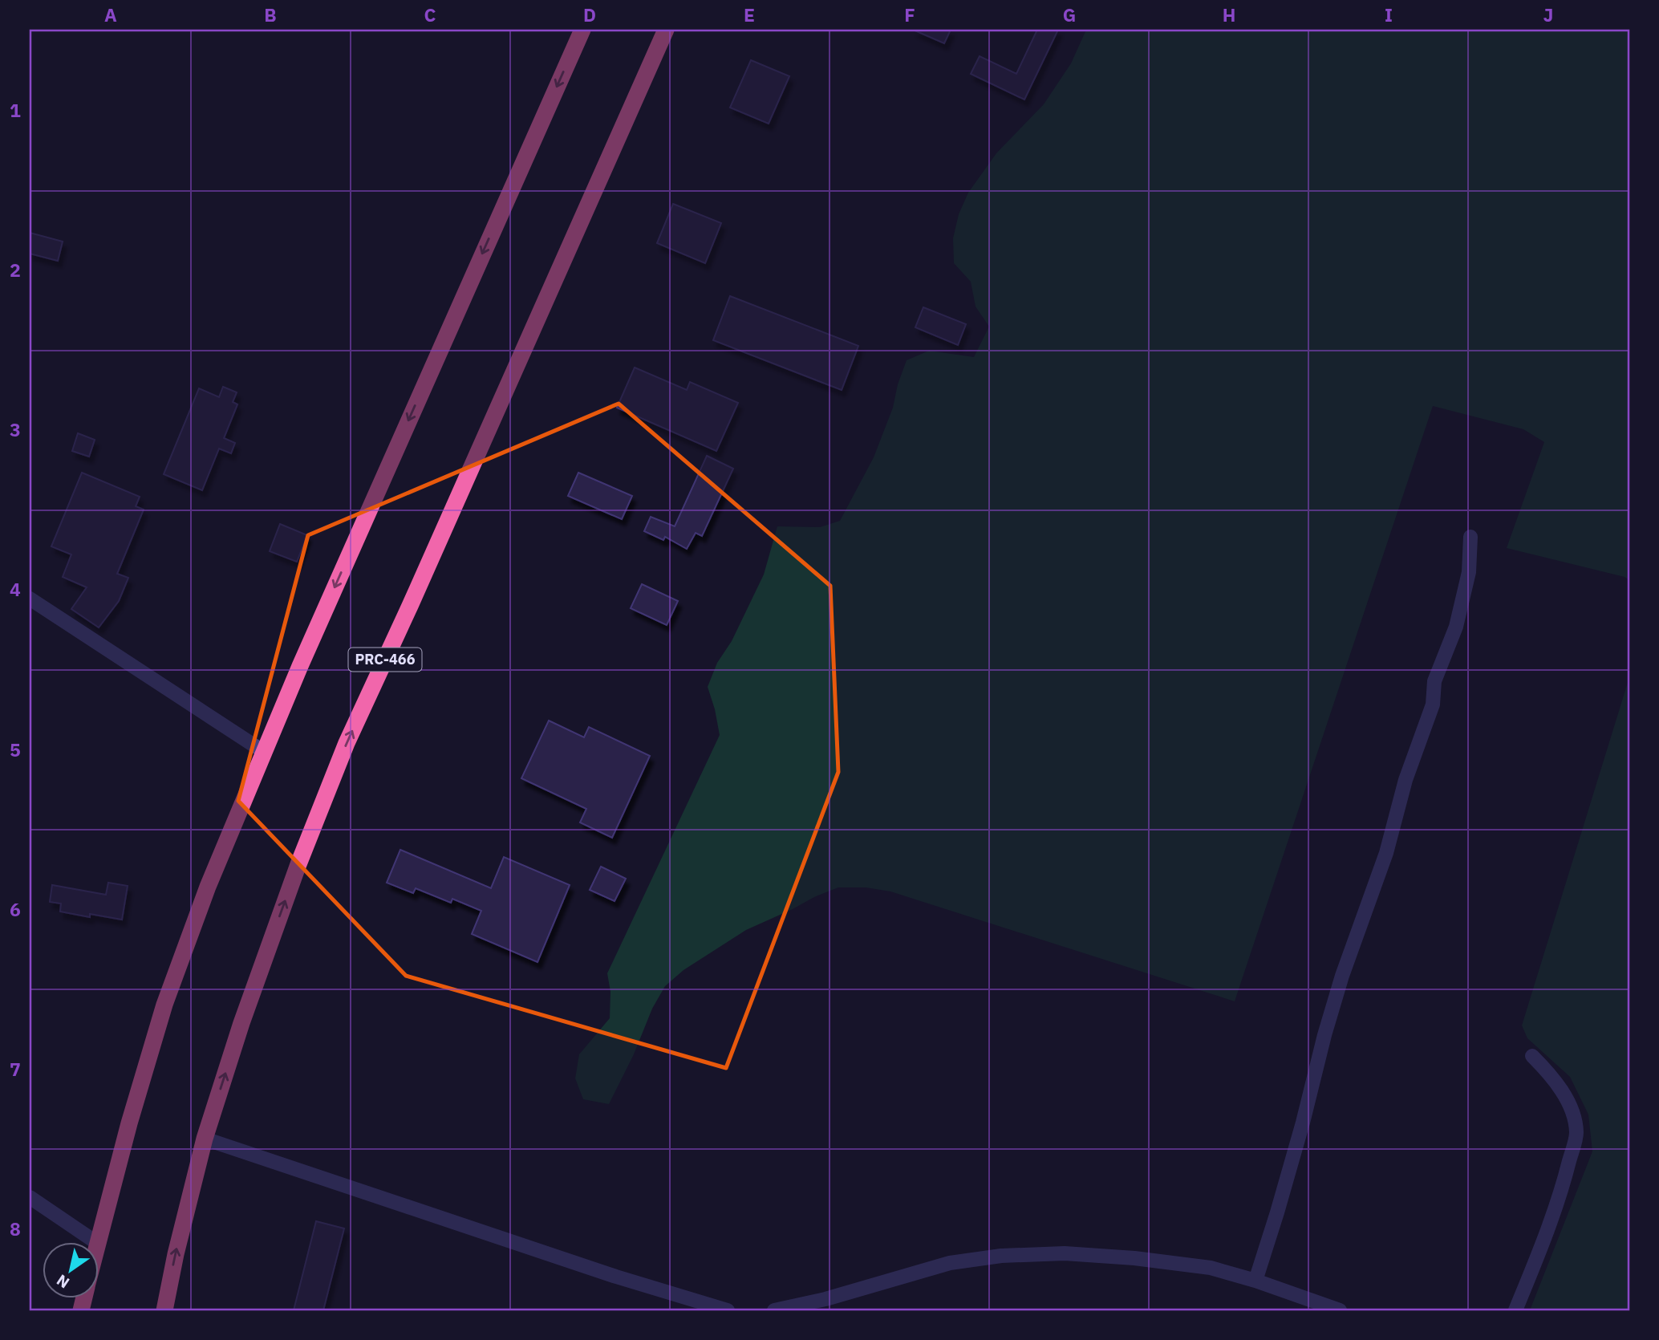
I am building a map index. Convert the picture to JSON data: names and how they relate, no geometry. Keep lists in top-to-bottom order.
{
  "streets": {
    "highway": ["PRC-466"]
  },
  "north": "bottom left",
  "grid": {
    "columns": [
      "A",
      "B",
      "C",
      "D",
      "E",
      "F",
      "G",
      "H",
      "I",
      "J"
    ],
    "rows": [
      "1",
      "2",
      "3",
      "4",
      "5",
      "6",
      "7",
      "8"
    ]
  }
}
